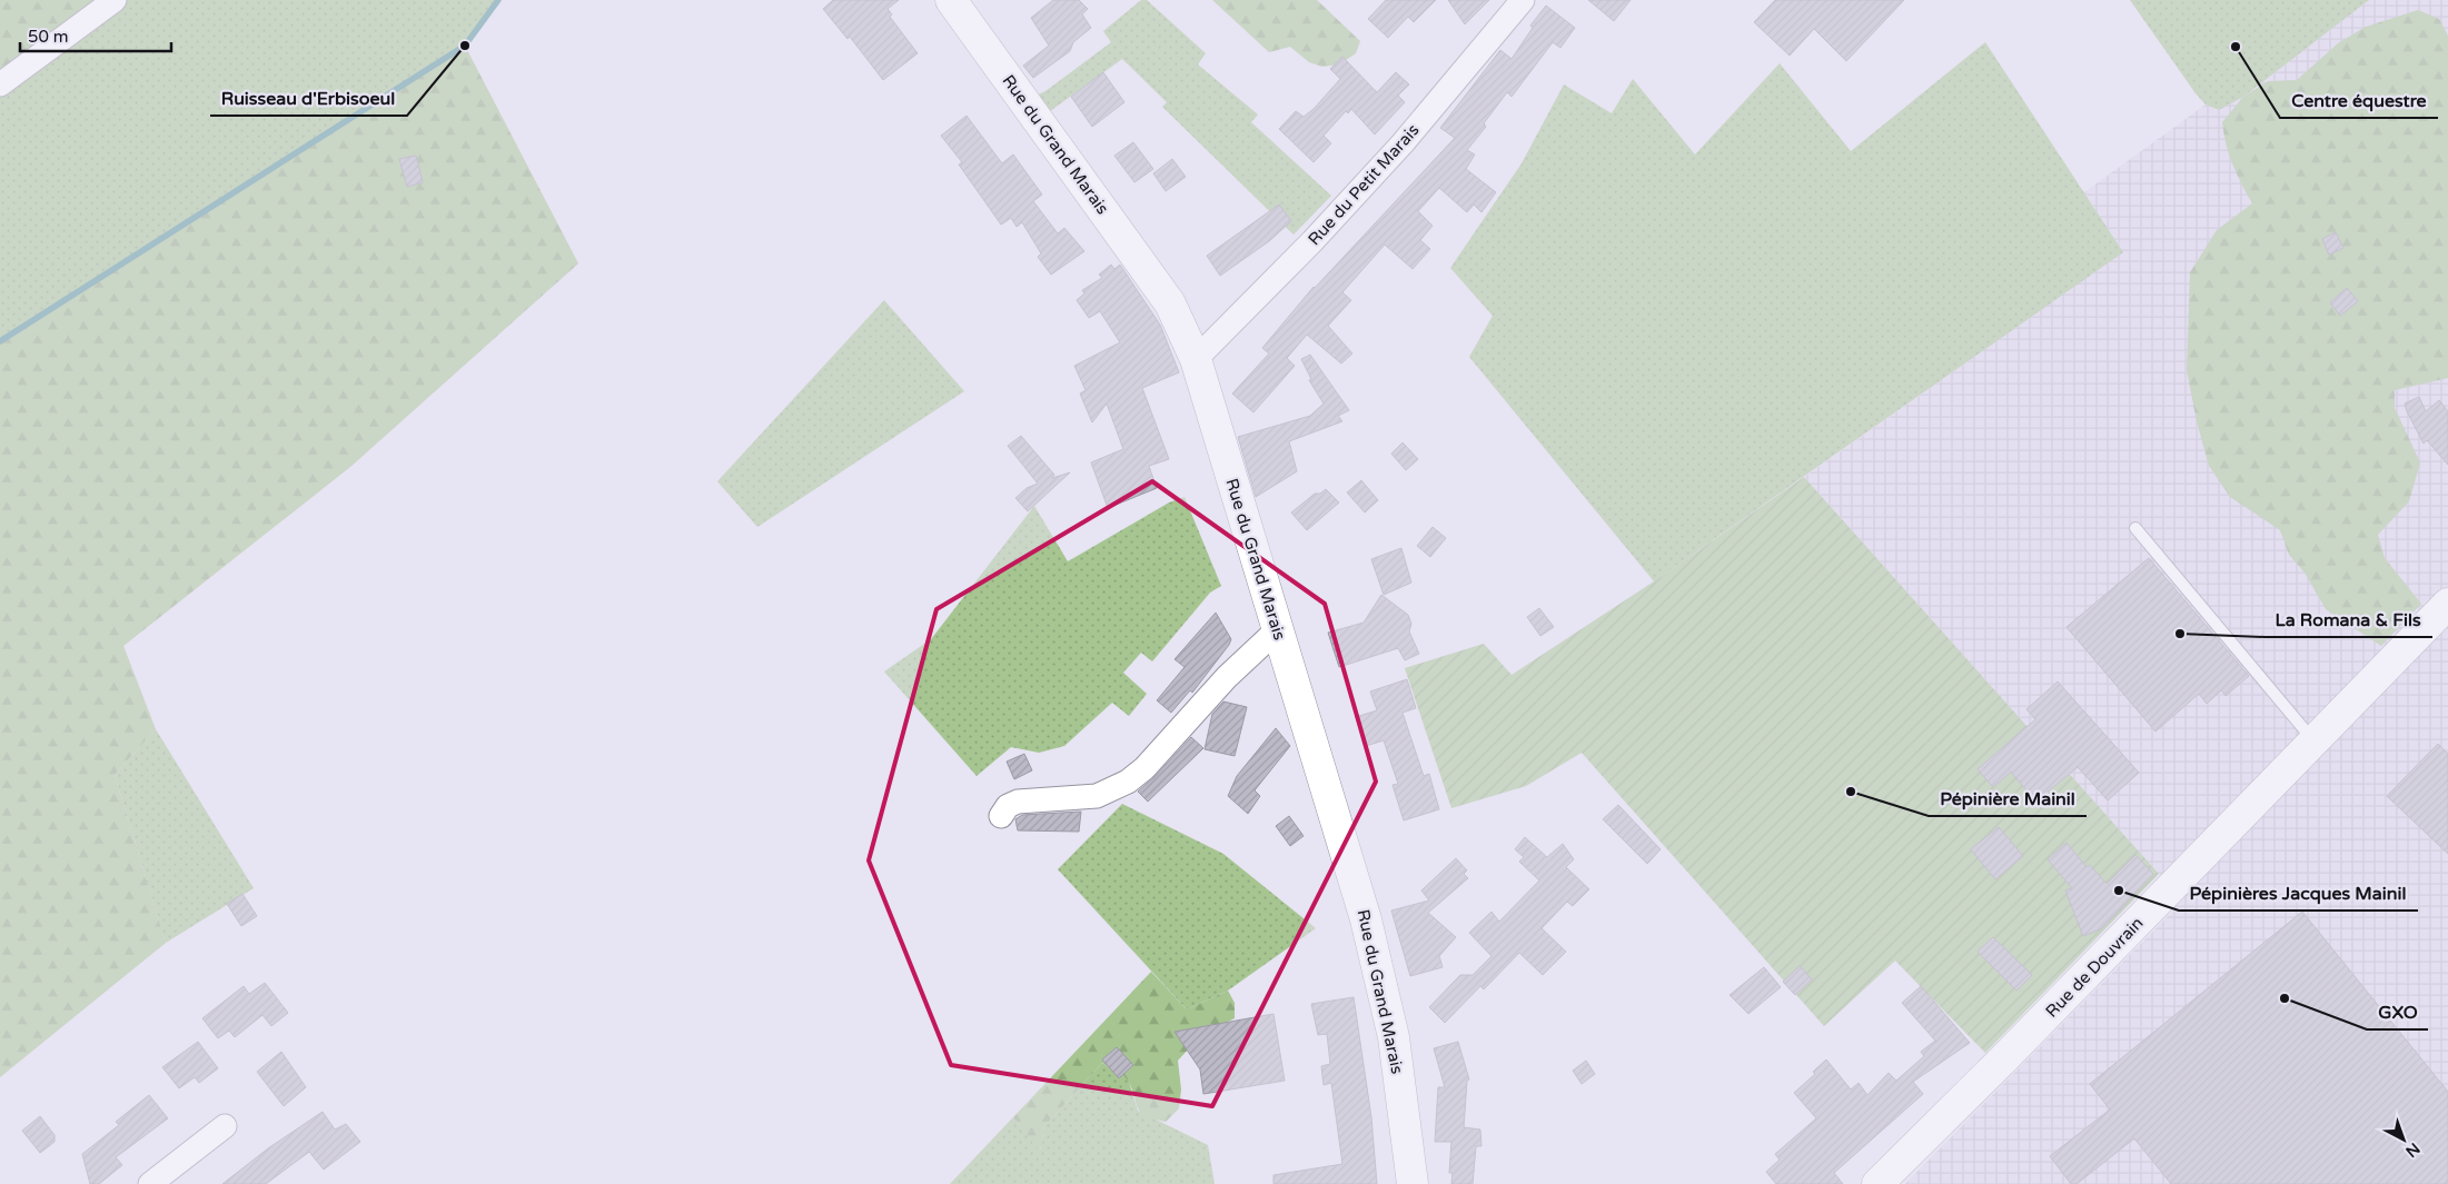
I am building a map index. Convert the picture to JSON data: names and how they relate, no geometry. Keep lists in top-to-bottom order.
{
  "streets": {
    "street": ["Rue du Grand Marais", "Rue du Petit Marais", "Rue de Douvrain"]
  },
  "crossings": [
    ["Rue du Grand Marais", "Rue du Petit Marais"]
  ],
  "places": [
    "Ruisseau d'Erbisoeul",
    "Centre équestre",
    "La Romana & Fils",
    "Pépinière Mainil",
    "Pépinières Jacques Mainil",
    "GXO"
  ],
  "scale_bar": "50 m",
  "north": "bottom right"
}
